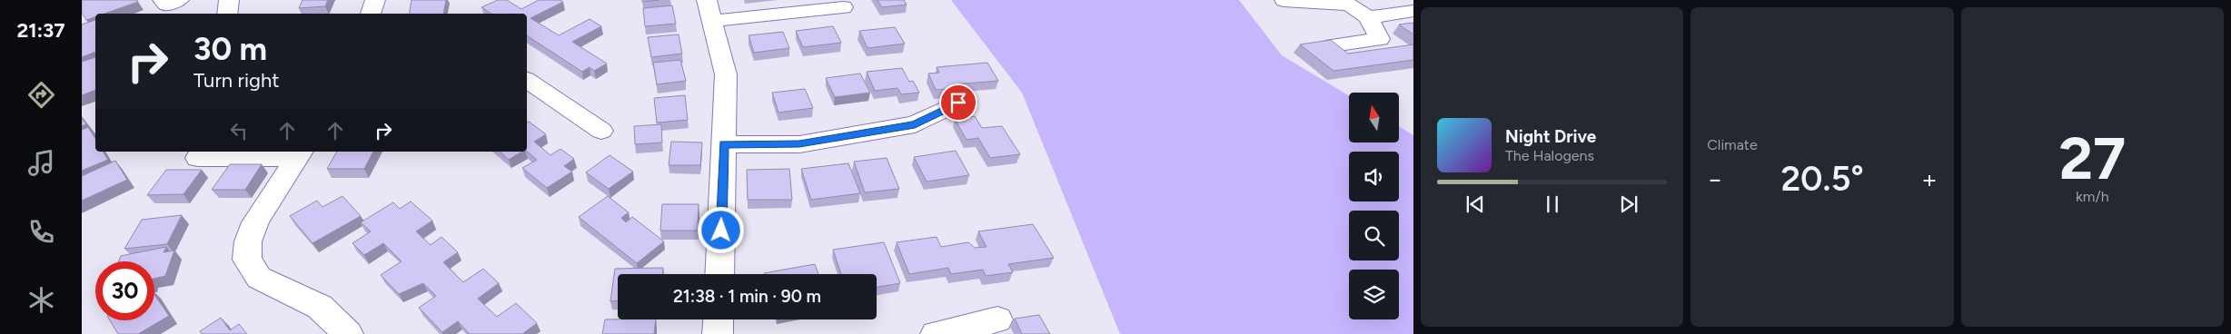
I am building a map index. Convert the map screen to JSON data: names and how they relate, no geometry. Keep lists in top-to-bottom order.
{
  "north": "top",
  "page": {
    "tabs": "21:37",
    "tile": [
      "Climate",
      ["27", "km/h"]
    ],
    "turn": ["30 m", "Turn right"],
    "song": ["Night Drive", "The Halogens"],
    "heat": ["−", "20.5°", "+"],
    "limit": "30",
    "trip": "21:38 · 1 min · 90 m"
  }
}
